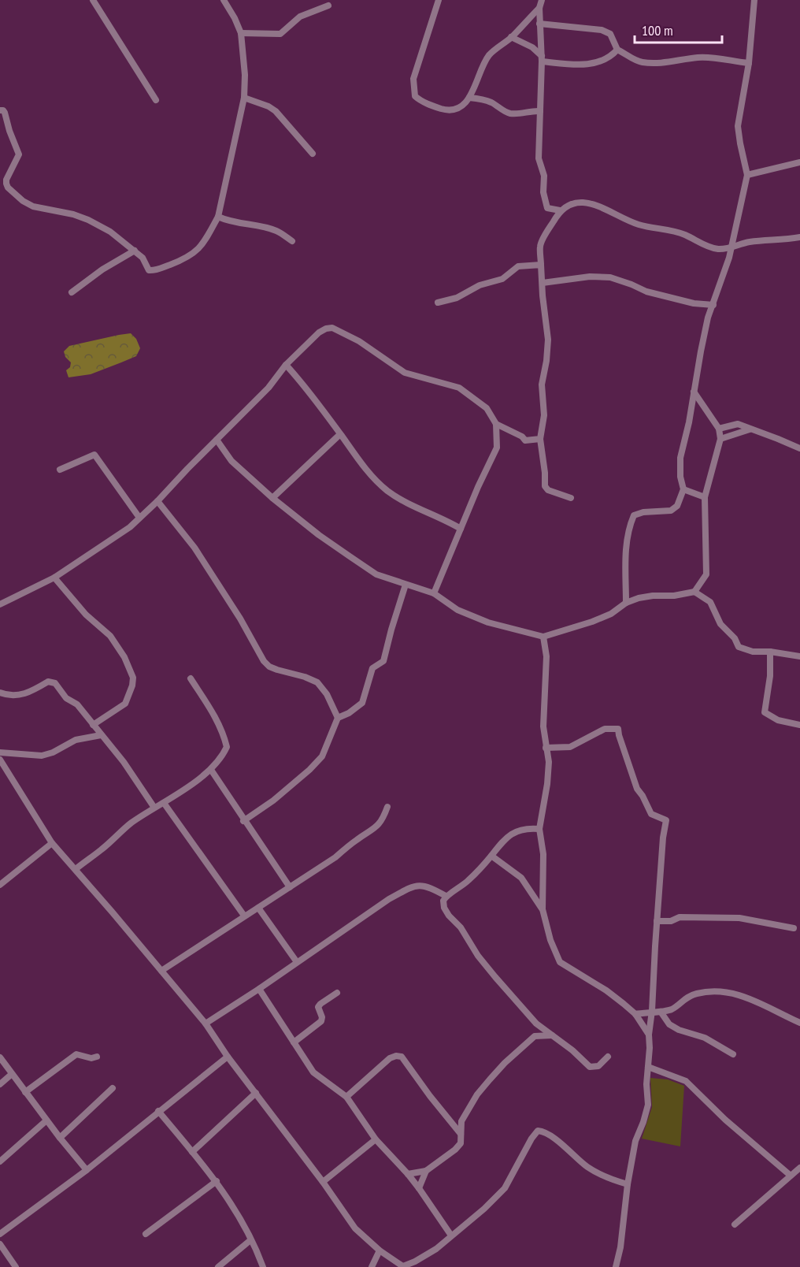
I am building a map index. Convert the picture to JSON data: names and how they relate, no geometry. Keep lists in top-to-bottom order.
{
  "scale_bar": "100 m"
}
